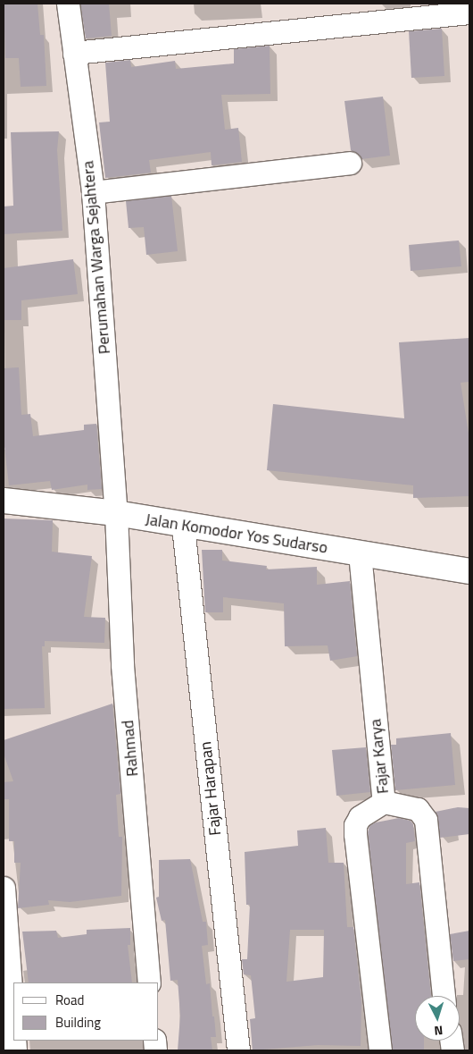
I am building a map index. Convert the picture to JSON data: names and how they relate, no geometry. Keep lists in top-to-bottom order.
{
  "streets": {
    "street": [
      "Perumahan Warga Sejahtera",
      "Jalan Komodor Yos Sudarso",
      "Rahmad",
      "Fajar Karya",
      "Fajar Harapan"
    ]
  },
  "crossings": [
    ["Perumahan Warga Sejahtera", "Jalan Komodor Yos Sudarso"],
    ["Perumahan Warga Sejahtera", "Rahmad"],
    ["Jalan Komodor Yos Sudarso", "Rahmad"],
    ["Jalan Komodor Yos Sudarso", "Fajar Karya"],
    ["Jalan Komodor Yos Sudarso", "Fajar Harapan"]
  ],
  "legend": ["Road", "Building"],
  "north": "bottom"
}
